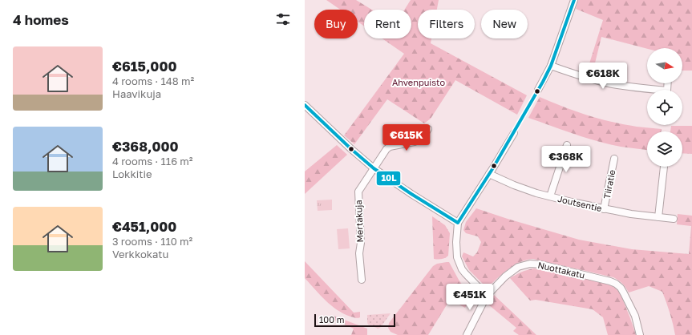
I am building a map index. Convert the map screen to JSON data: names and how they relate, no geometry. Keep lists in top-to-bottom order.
{
  "streets": {
    "street": [
      "Tiiratie",
      "Joutsentie",
      "Mertakuja",
      "Nuottakatu"
    ]
  },
  "crossings": [
    ["Tiiratie", "Joutsentie"]
  ],
  "parks": ["Ahvenpuisto"],
  "lines": ["transit line 10L"],
  "scale_bar": "100 m",
  "north": "right",
  "page": {
    "heading": "4 homes",
    "chip": [
      "Buy",
      "Rent",
      "Filters",
      "New"
    ],
    "list": [
      {
        "name": "€615,000",
        "note": "4 rooms · 148 m² · Haavikuja"
      },
      {
        "name": "€368,000",
        "note": "4 rooms · 116 m² · Lokkitie"
      },
      {
        "name": "€451,000",
        "note": "3 rooms · 110 m² · Verkkokatu"
      }
    ],
    "price": [
      "€618K",
      "€615K",
      "€368K",
      "€451K"
    ],
    "scale": "100 m"
  }
}
